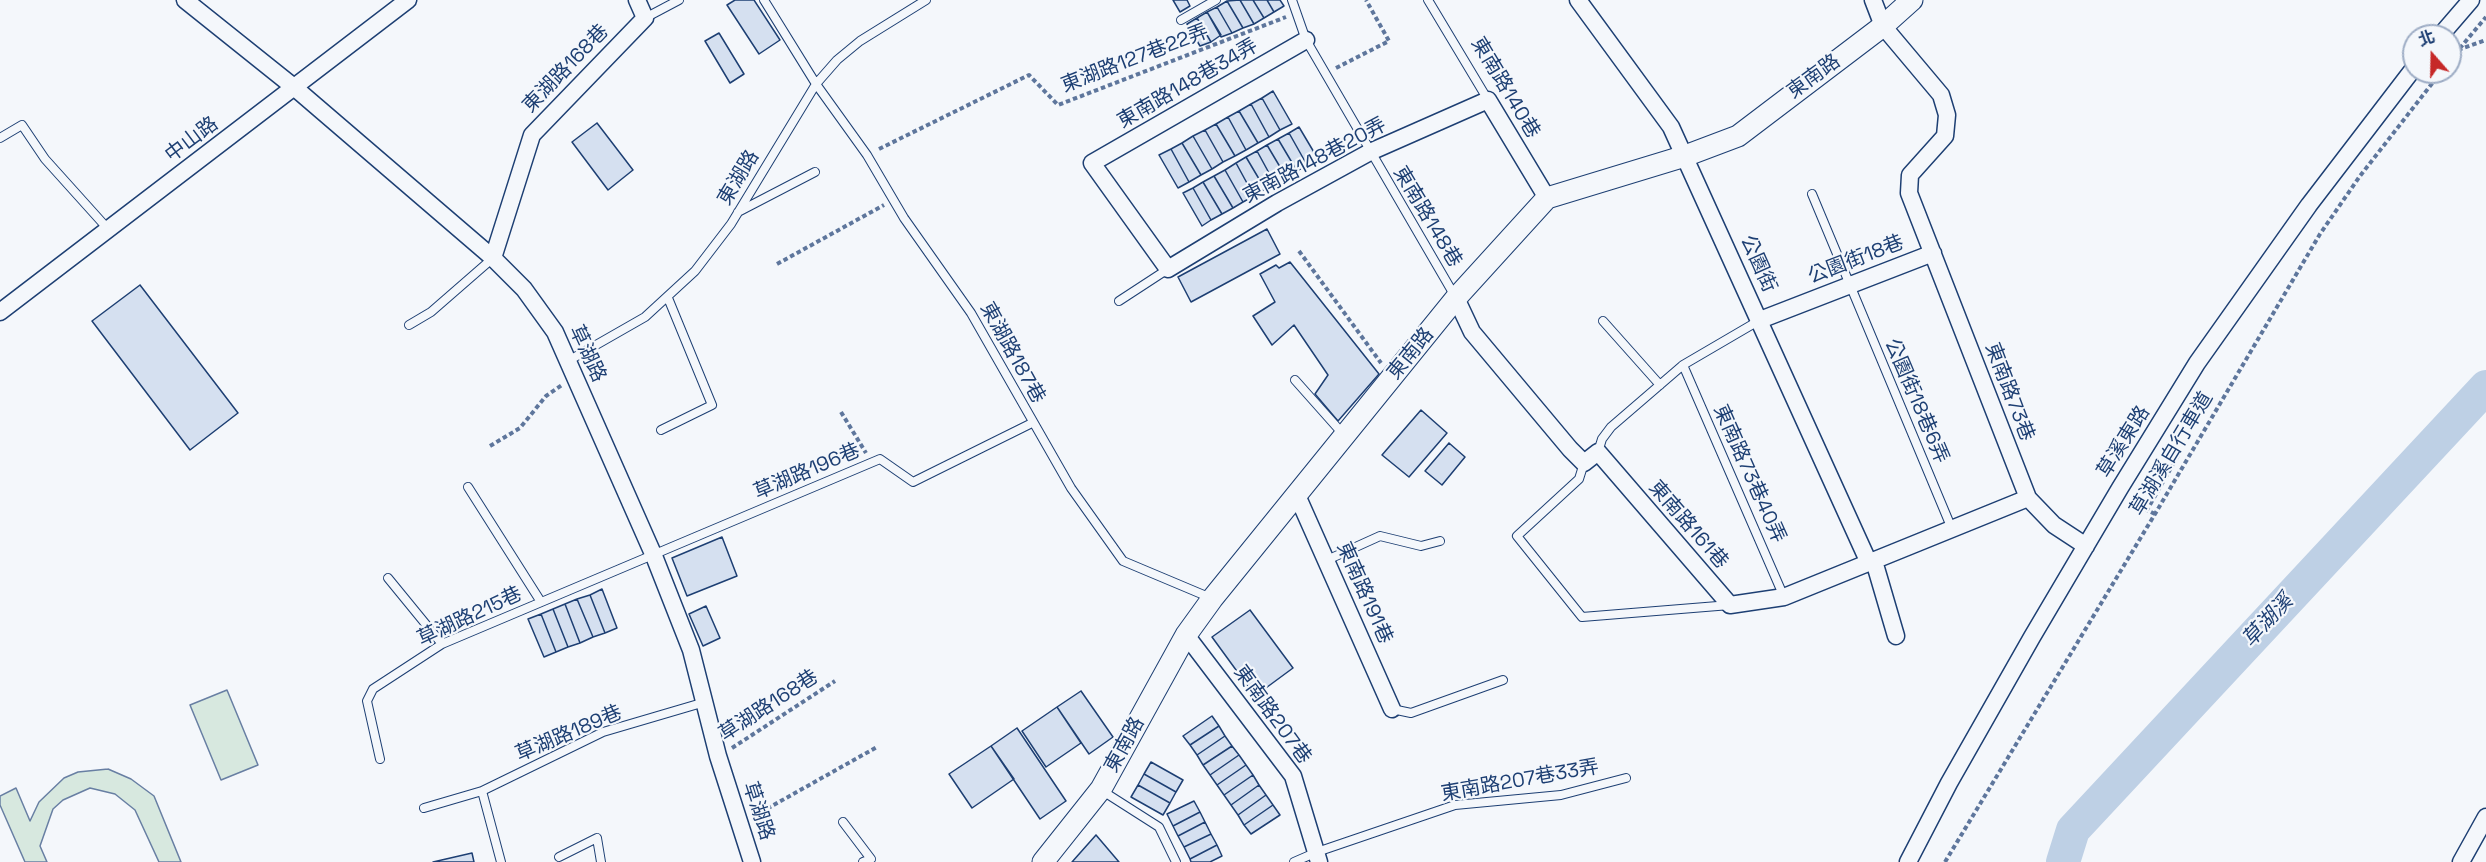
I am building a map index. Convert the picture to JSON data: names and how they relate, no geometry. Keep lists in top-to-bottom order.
{
  "streets": {
    "street": [
      "東湖路168巷",
      "東南路",
      "東南路148巷34弄",
      "東南路140巷",
      "中山路",
      "東南路148巷20弄",
      "公園街18巷",
      "公園街",
      "草湖路",
      "東南路73巷",
      "草溪東路",
      "東南路161巷",
      "東南路191巷",
      "東南路207巷"
    ],
    "lane": [
      "東湖路",
      "東南路148巷",
      "東湖路187巷",
      "公園街18巷6弄",
      "草湖路196巷",
      "東南路73巷40弄",
      "草湖路215巷",
      "草湖路189巷",
      "東南路207巷33弄"
    ],
    "path": ["東湖路127巷22弄", "草湖溪自行車道", "草湖路168巷"]
  },
  "crossings": [
    ["東湖路127巷22弄", "東南路148巷"],
    ["東湖路127巷22弄", "東湖路187巷"],
    ["東湖路168巷", "草湖路"],
    ["東南路", "東南路140巷"],
    ["東南路", "東南路148巷"],
    ["東南路", "公園街"],
    ["東南路", "東湖路187巷"],
    ["東南路", "東南路73巷"],
    ["東南路", "東南路191巷"],
    ["東南路", "東南路207巷"],
    ["東南路148巷34弄", "東南路148巷20弄"],
    ["東南路148巷34弄", "東南路148巷"],
    ["東南路140巷", "東南路148巷20弄"],
    ["中山路", "草湖路"],
    ["東南路148巷20弄", "東南路148巷"],
    ["東湖路", "東湖路187巷"],
    ["東湖路", "草湖路"],
    ["公園街18巷", "公園街"],
    ["公園街18巷", "東南路73巷"],
    ["公園街18巷", "公園街18巷6弄"],
    ["東湖路187巷", "草湖路196巷"],
    ["草湖路", "草湖路196巷"],
    ["草湖路", "草湖路215巷"],
    ["草湖路", "草湖路168巷"],
    ["草湖路", "草湖路189巷"],
    ["草湖路196巷", "草湖路215巷"],
    ["東南路207巷", "東南路207巷33弄"]
  ],
  "water": ["草湖溪"],
  "north": "top"
}
